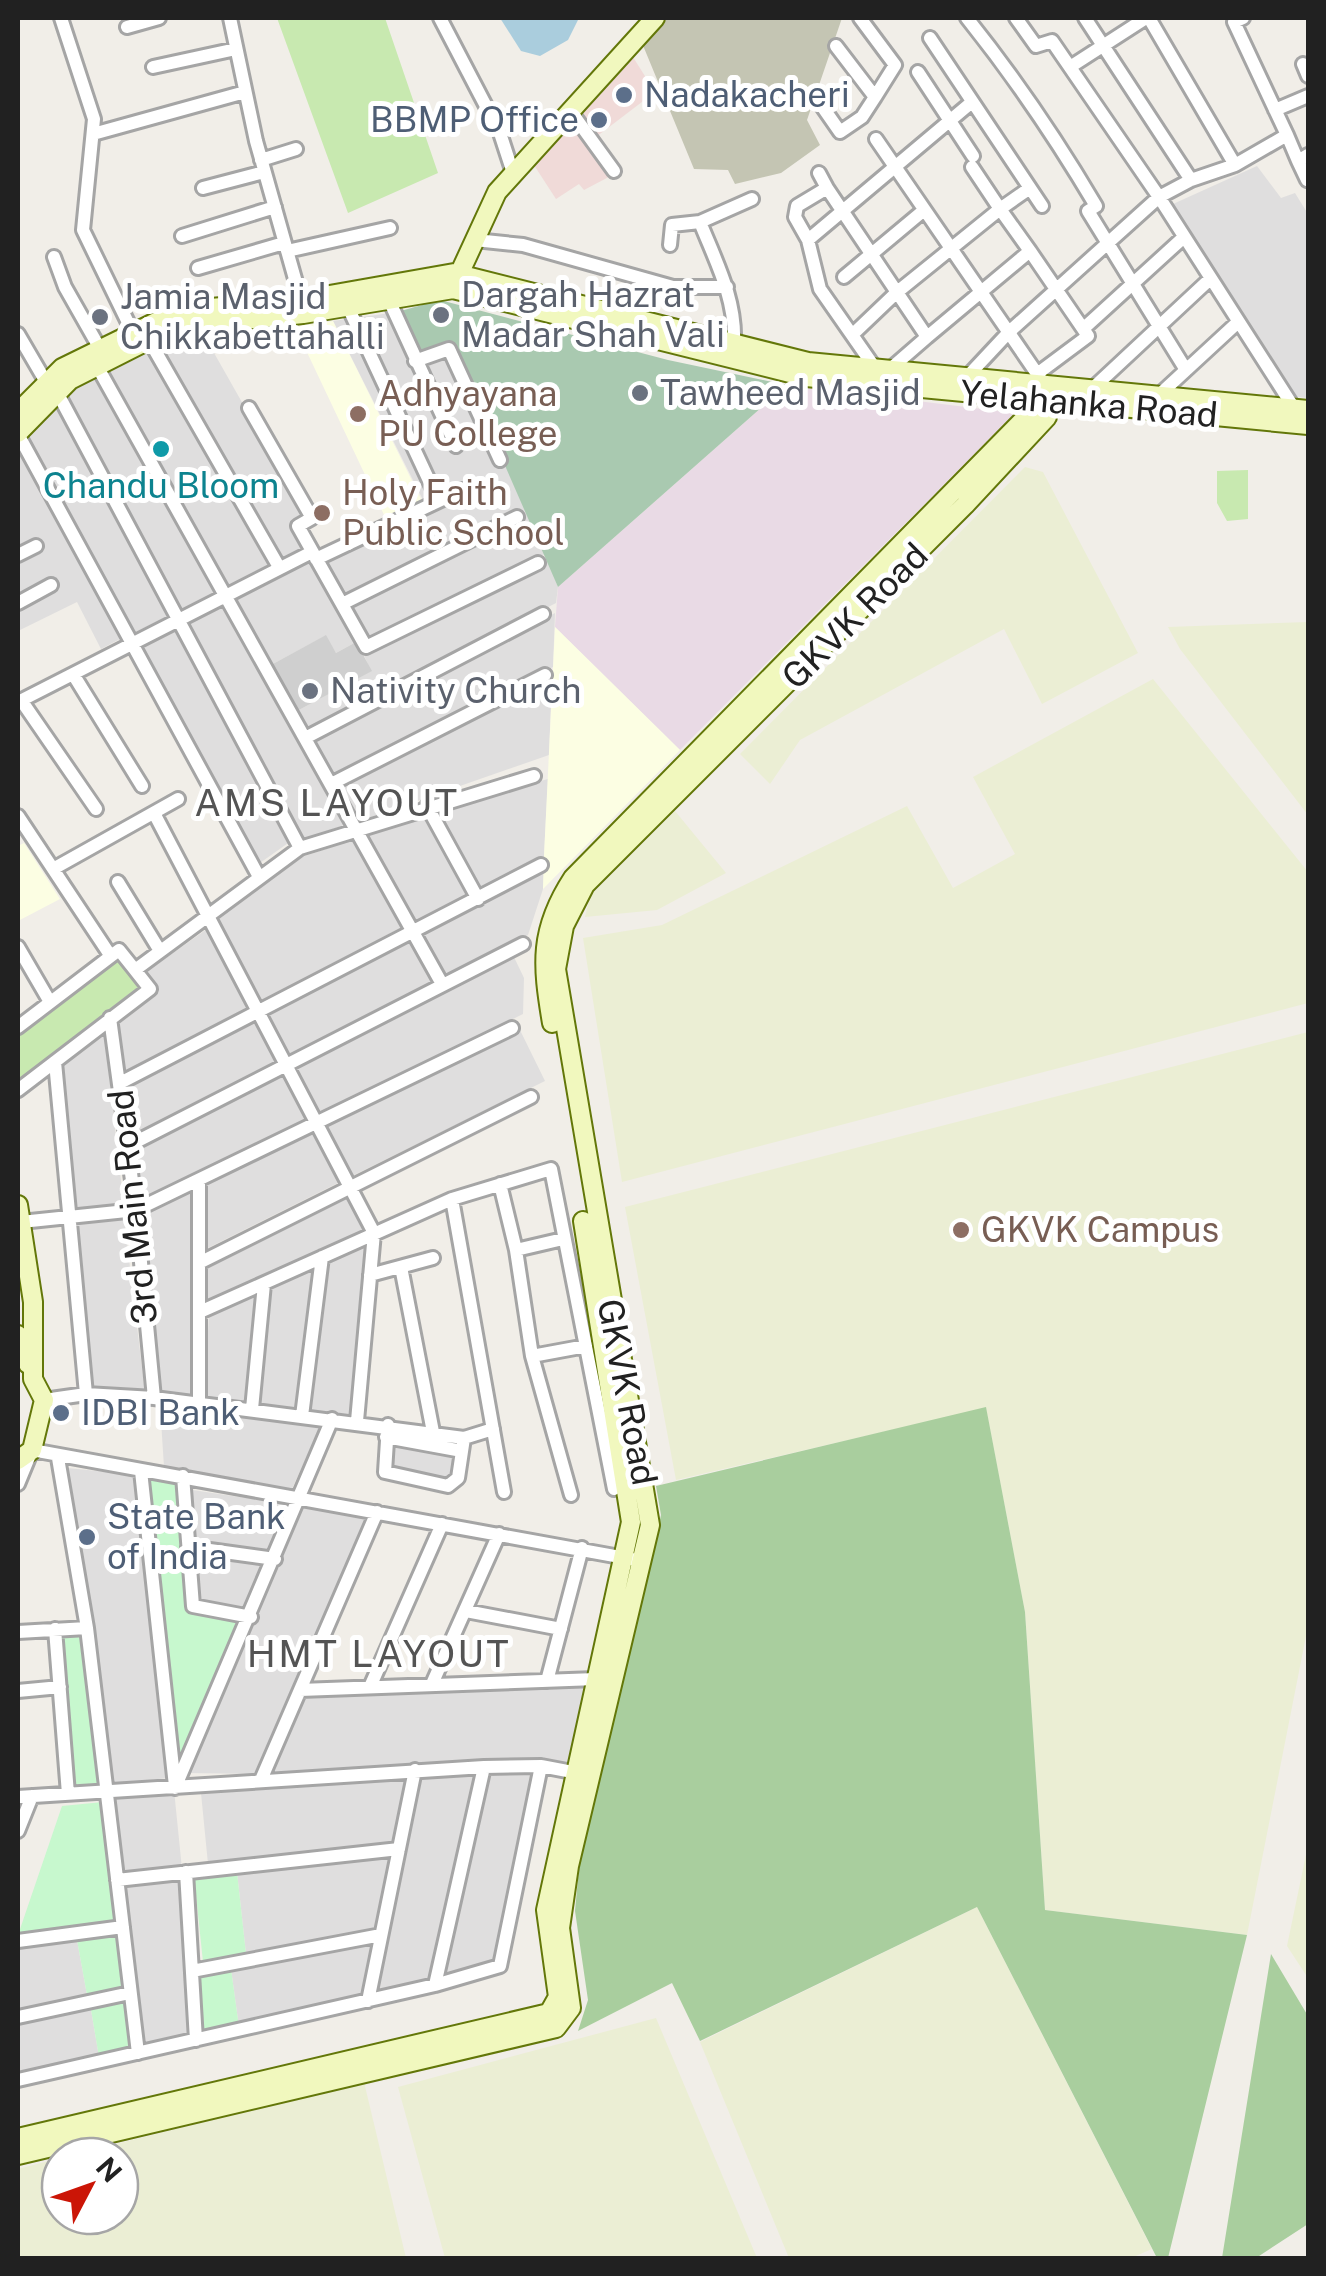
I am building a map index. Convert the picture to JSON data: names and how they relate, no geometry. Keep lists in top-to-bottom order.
{
  "streets": {
    "main road": ["Yelahanka Road", "GKVK Road"],
    "street": ["3rd Main Road"]
  },
  "crossings": [
    ["Yelahanka Road", "GKVK Road"]
  ],
  "districts": ["AMS LAYOUT", "HMT LAYOUT"],
  "places": [
    "Nadakacheri",
    "BBMP Office",
    "Dargah Hazrat Madar Shah Vali",
    "Jamia Masjid Chikkabettahalli",
    "Tawheed Masjid",
    "Adhyayana PU College",
    "Chandu Bloom",
    "Holy Faith Public School",
    "Nativity Church",
    "GKVK Campus",
    "IDBI Bank",
    "State Bank of India"
  ],
  "north": "top right"
}
